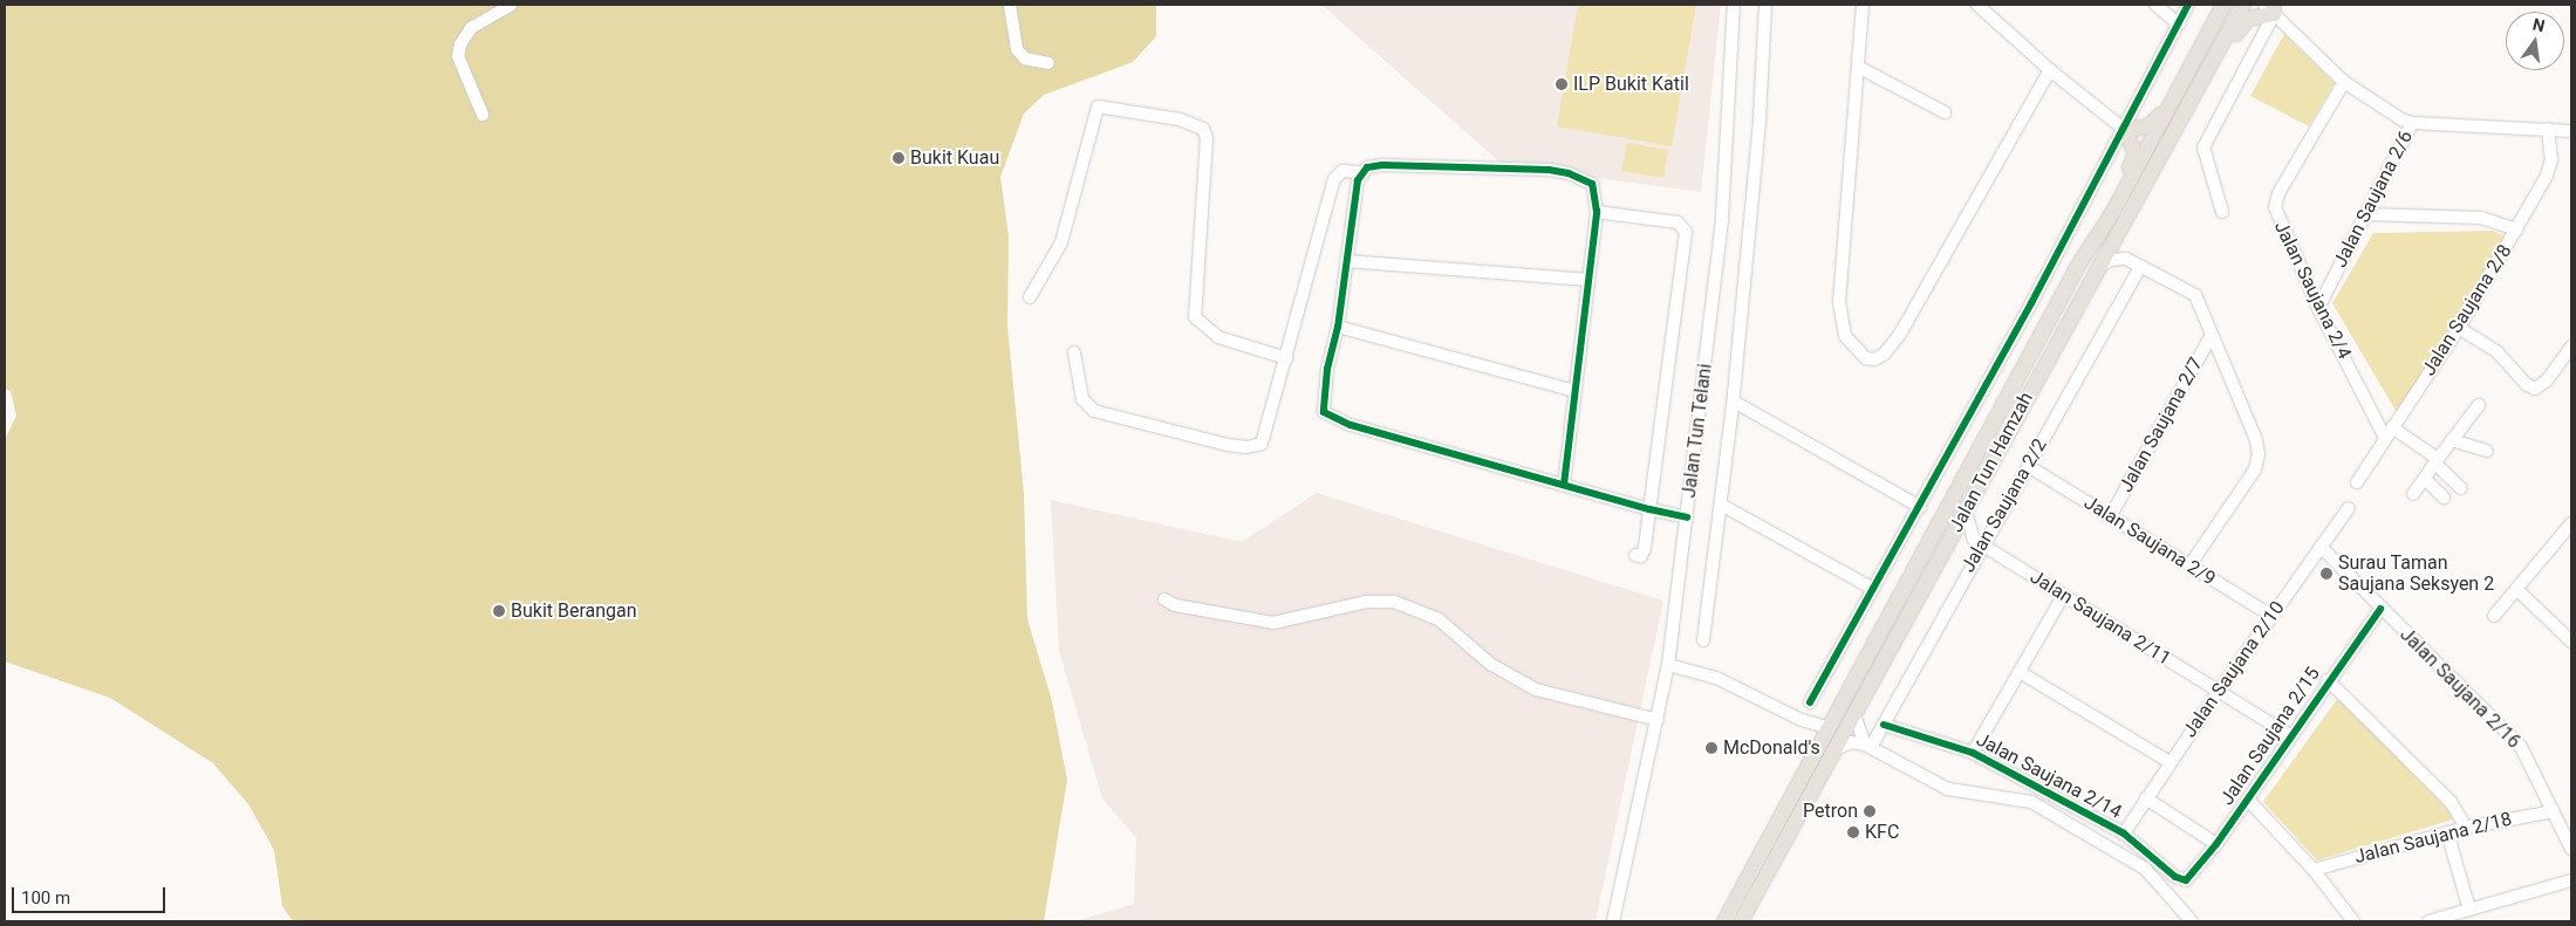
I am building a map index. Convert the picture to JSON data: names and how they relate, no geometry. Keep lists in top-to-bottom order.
{
  "streets": {
    "main road": ["Jalan Tun Hamzah"],
    "street": [
      "Jalan Saujana 2/6",
      "Jalan Saujana 2/4",
      "Jalan Saujana 2/8",
      "Jalan Saujana 2/7",
      "Jalan Tun Telani",
      "Jalan Saujana 2/2",
      "Jalan Saujana 2/9",
      "Jalan Saujana 2/11",
      "Jalan Saujana 2/10",
      "Jalan Saujana 2/16",
      "Jalan Saujana 2/15",
      "Jalan Saujana 2/14",
      "Jalan Saujana 2/18"
    ]
  },
  "crossings": [
    ["Jalan Saujana 2/6", "Jalan Saujana 2/4"],
    ["Jalan Saujana 2/4", "Jalan Saujana 2/8"],
    ["Jalan Saujana 2/7", "Jalan Saujana 2/9"],
    ["Jalan Saujana 2/2", "Jalan Saujana 2/9"],
    ["Jalan Saujana 2/2", "Jalan Saujana 2/11"],
    ["Jalan Saujana 2/2", "Jalan Saujana 2/14"],
    ["Jalan Saujana 2/9", "Jalan Saujana 2/10"],
    ["Jalan Saujana 2/11", "Jalan Saujana 2/10"],
    ["Jalan Saujana 2/11", "Jalan Saujana 2/15"],
    ["Jalan Saujana 2/10", "Jalan Saujana 2/16"],
    ["Jalan Saujana 2/10", "Jalan Saujana 2/14"],
    ["Jalan Saujana 2/16", "Jalan Saujana 2/15"],
    ["Jalan Saujana 2/16", "Jalan Saujana 2/18"],
    ["Jalan Saujana 2/15", "Jalan Saujana 2/14"]
  ],
  "places": [
    "ILP Bukit Katil",
    "Bukit Kuau",
    "Surau Taman Saujana Seksyen 2",
    "Bukit Berangan",
    "McDonald's",
    "Petron",
    "KFC"
  ],
  "scale_bar": "100 m",
  "north": "top"
}
